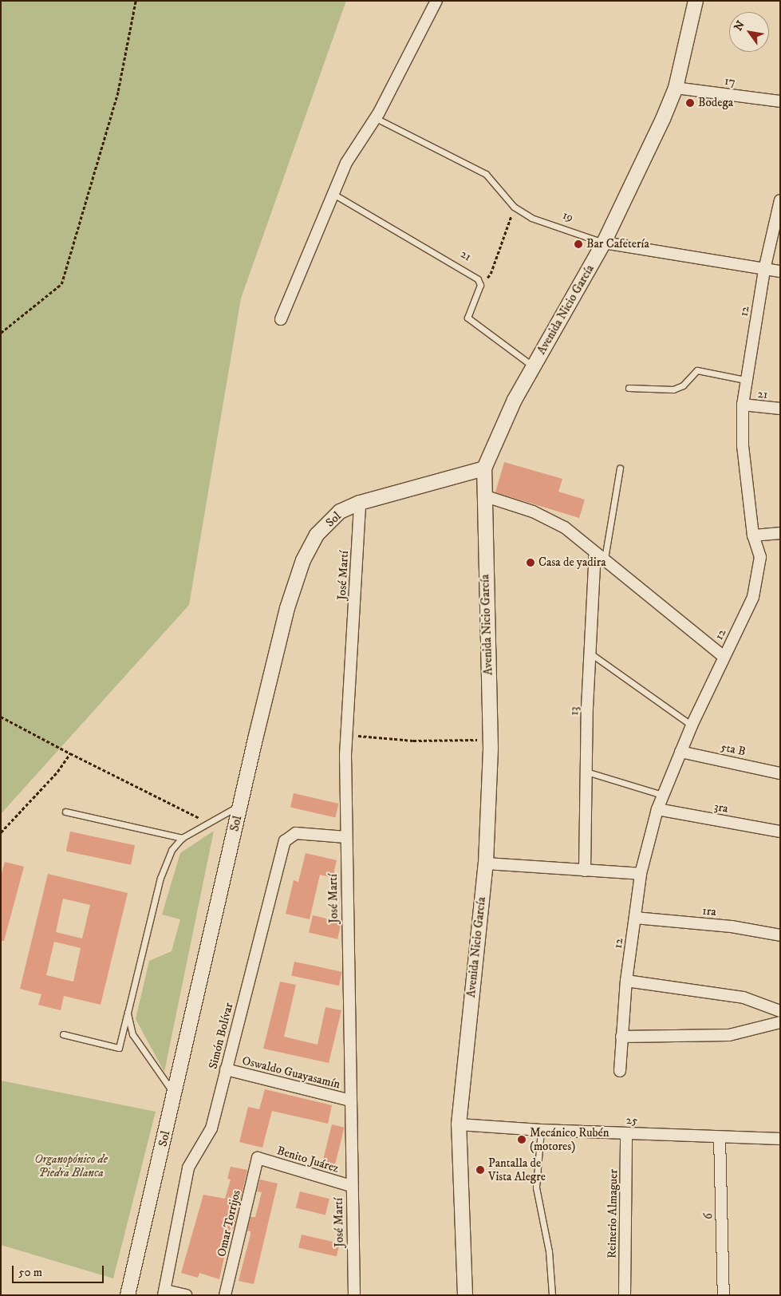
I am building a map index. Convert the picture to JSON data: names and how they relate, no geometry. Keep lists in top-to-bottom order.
{
  "streets": {
    "street": [
      "17",
      "19",
      "21",
      "Avenida Nicio García",
      "12",
      "Sol",
      "José Martí",
      "13",
      "5ta B",
      "3ra",
      "1ra",
      "Simón Bolívar",
      "Oswaldo Guayasamín",
      "25",
      "Benito Juárez",
      "Reinerio Almaguer",
      "6",
      "Omar Torrijos"
    ]
  },
  "crossings": [
    ["17", "Avenida Nicio García"],
    ["19", "Avenida Nicio García"],
    ["19", "12"],
    ["21", "12"],
    ["Avenida Nicio García", "Sol"],
    ["Avenida Nicio García", "25"],
    ["12", "5ta B"],
    ["12", "3ra"],
    ["12", "1ra"],
    ["Sol", "José Martí"],
    ["José Martí", "Simón Bolívar"],
    ["José Martí", "Oswaldo Guayasamín"],
    ["José Martí", "Benito Juárez"],
    ["Simón Bolívar", "Oswaldo Guayasamín"],
    ["25", "Reinerio Almaguer"],
    ["25", "6"],
    ["Benito Juárez", "Omar Torrijos"]
  ],
  "parks": ["Organopónico de Piedra Blanca"],
  "places": [
    "Bodega",
    "Bar Cafetería",
    "Casa de yadira",
    "Mecánico Rubén (motores)",
    "Pantalla de Vista Alegre"
  ],
  "scale_bar": "50 m",
  "north": "top left"
}
